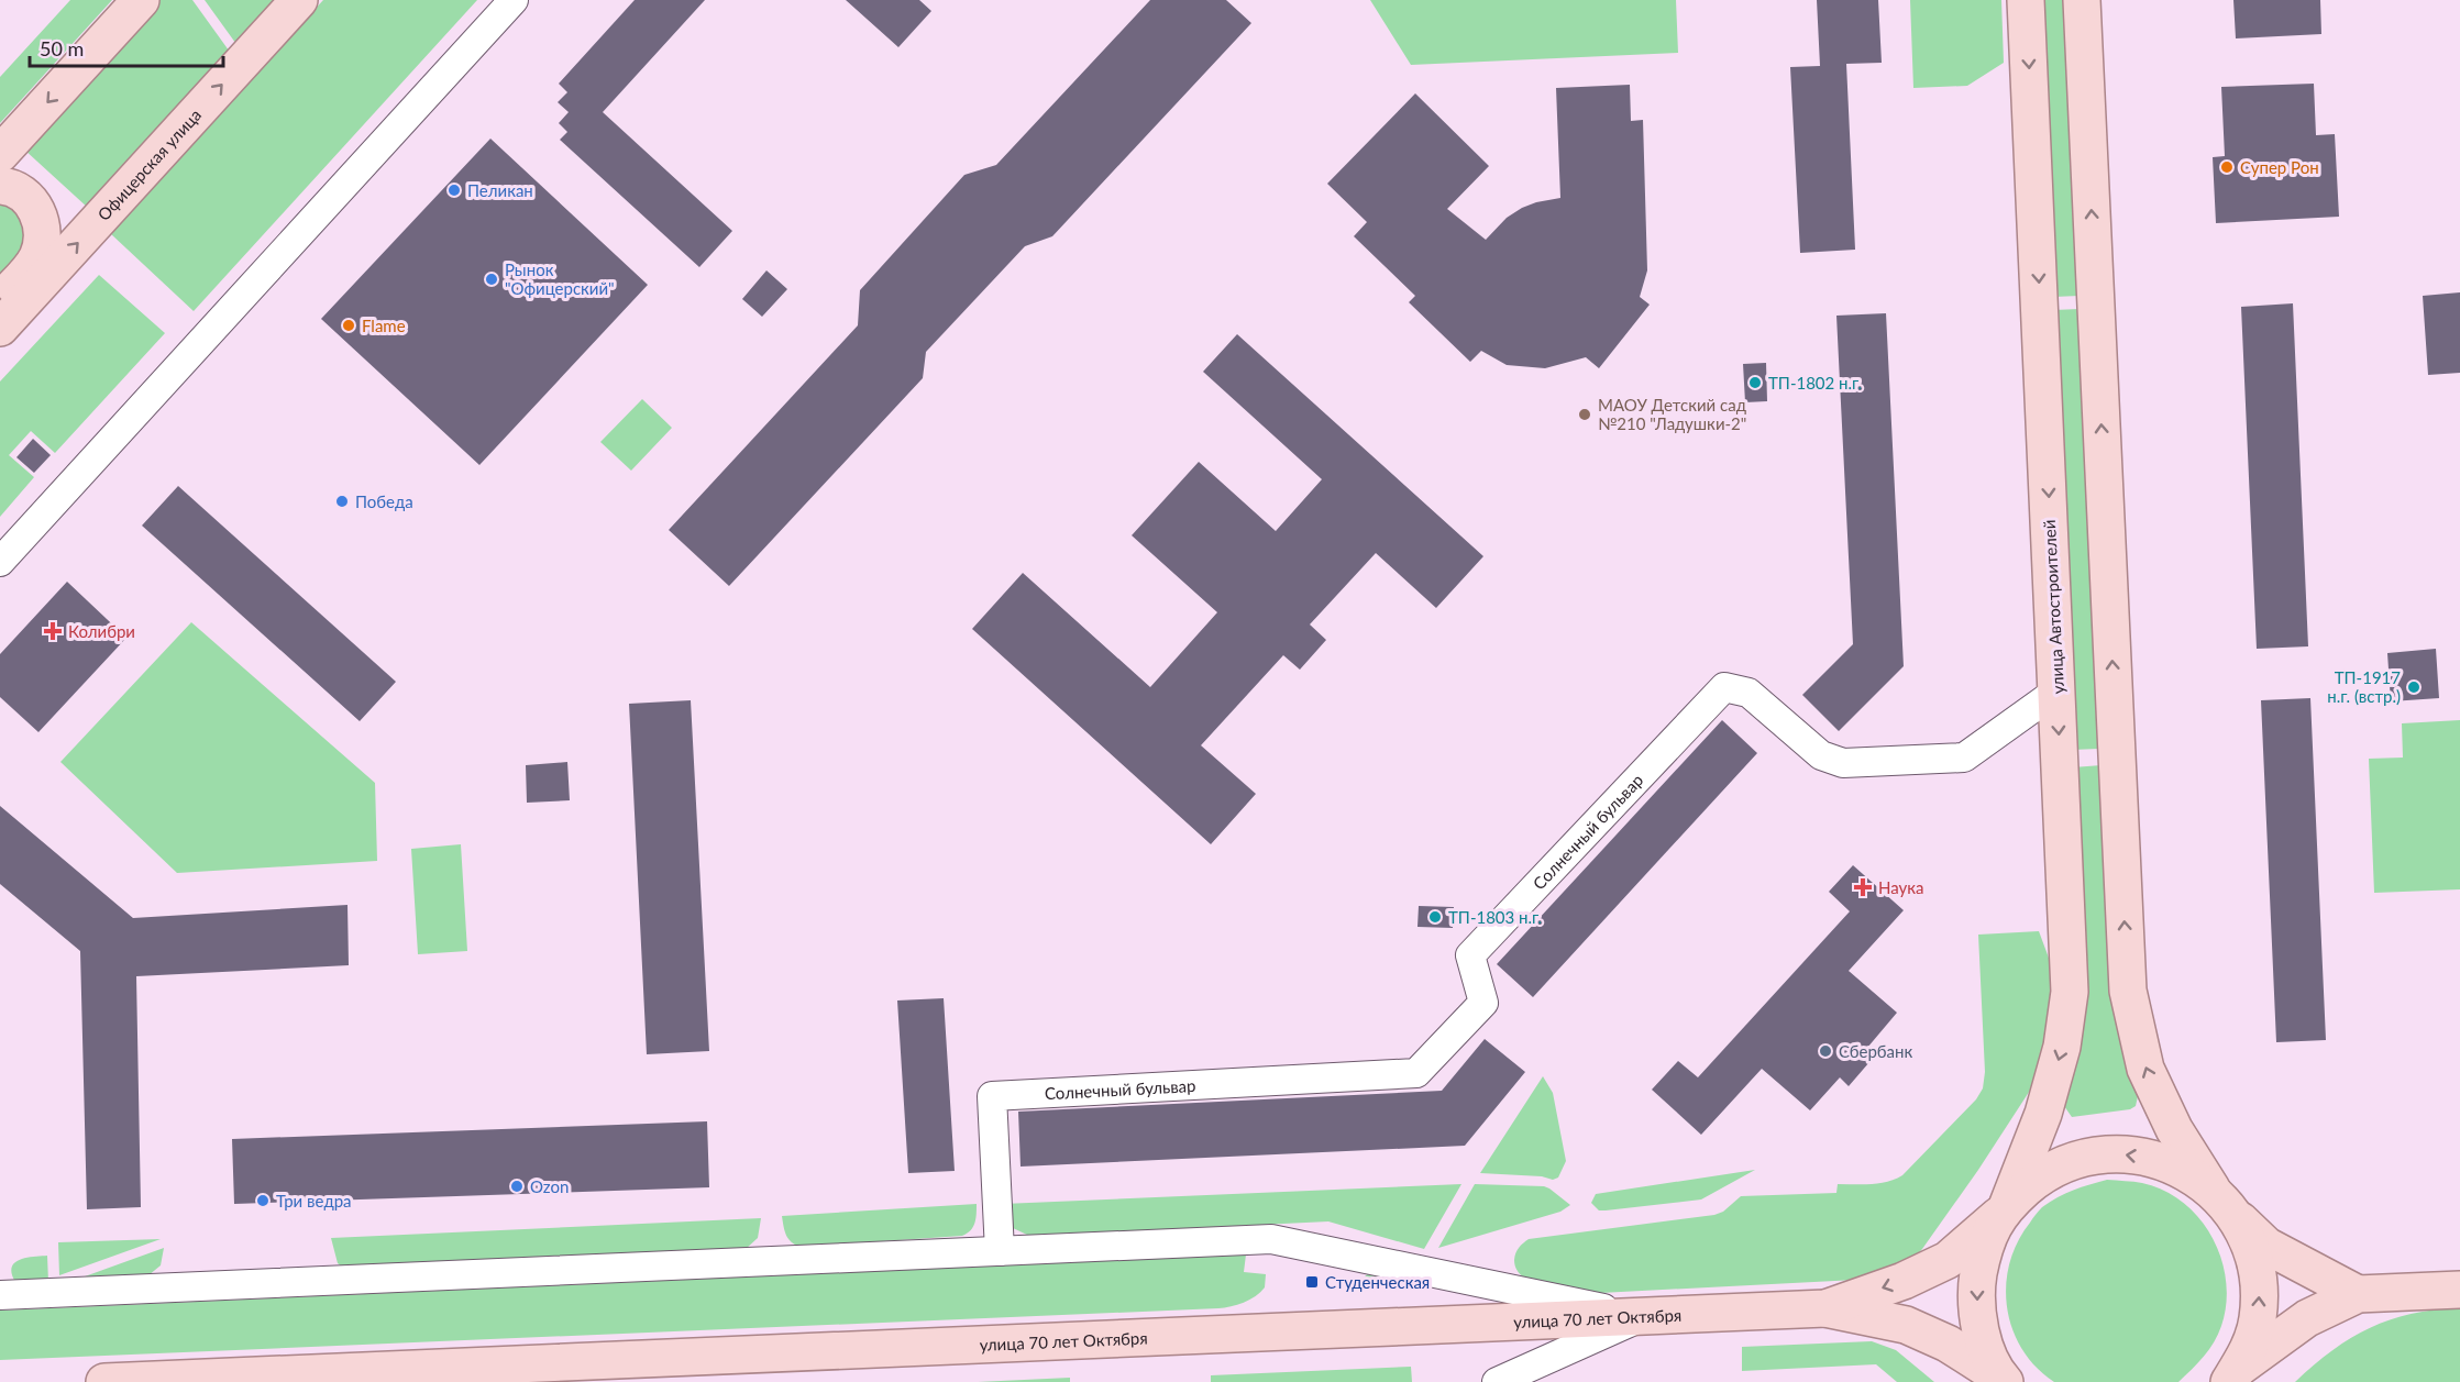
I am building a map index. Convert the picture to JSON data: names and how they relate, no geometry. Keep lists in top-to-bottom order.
{
  "streets": {
    "main road": ["Офицерская улица", "улица Автостроителей", "улица 70 лет Октября"],
    "street": ["Солнечный бульвар"]
  },
  "crossings": [
    ["улица Автостроителей", "Солнечный бульвар"],
    ["улица Автостроителей", "улица 70 лет Октября"]
  ],
  "places": {
    "other": [
      "Супер Рон",
      "Пеликан",
      "Рынок \"Офицерский\"",
      "Flame",
      "ТП-1802 н.г.",
      "МАОУ Детский сад №210 \"Ладушки-2\"",
      "Победа",
      "ТП-1917 н.г. (встр.)",
      "ТП-1803 н.г.",
      "Сбербанк",
      "Ozon",
      "Три ведра"
    ],
    "health": ["Колибри", "Наука"],
    "transit": ["Студенческая"]
  },
  "scale_bar": "50 m"
}
